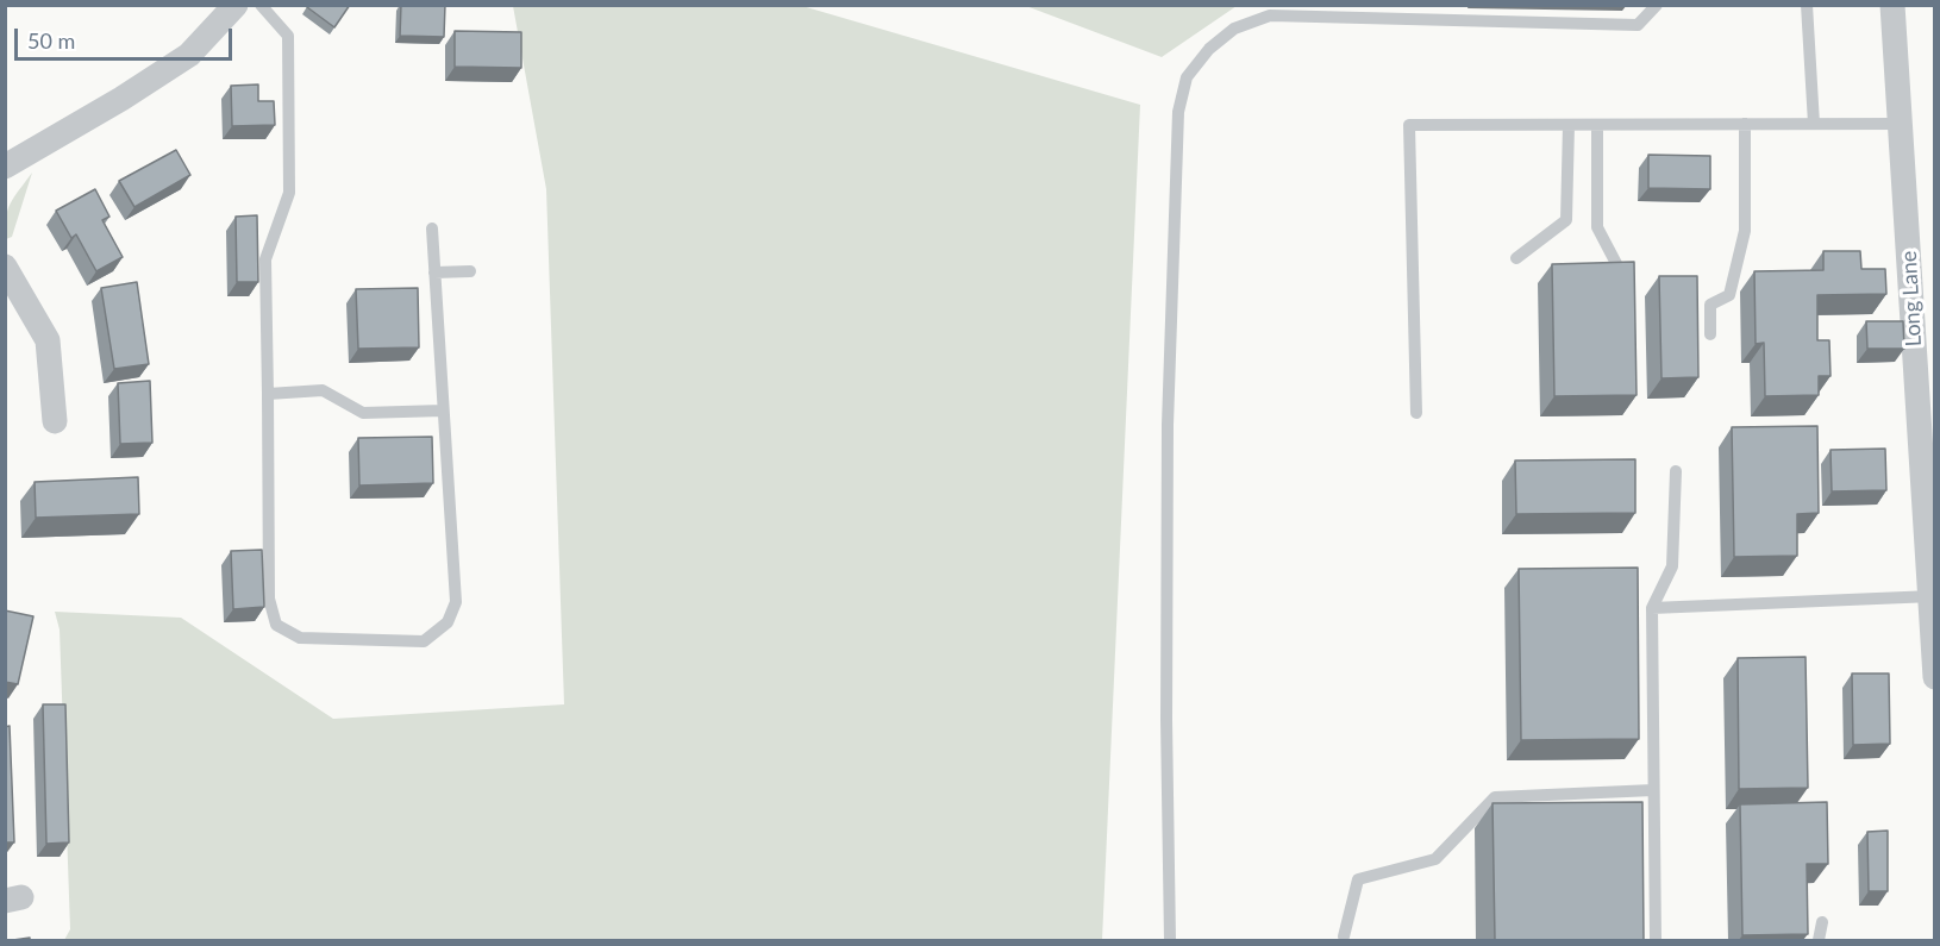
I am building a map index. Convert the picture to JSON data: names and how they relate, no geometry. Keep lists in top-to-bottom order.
{
  "streets": {
    "street": ["Long Lane"]
  },
  "scale_bar": "50 m"
}
